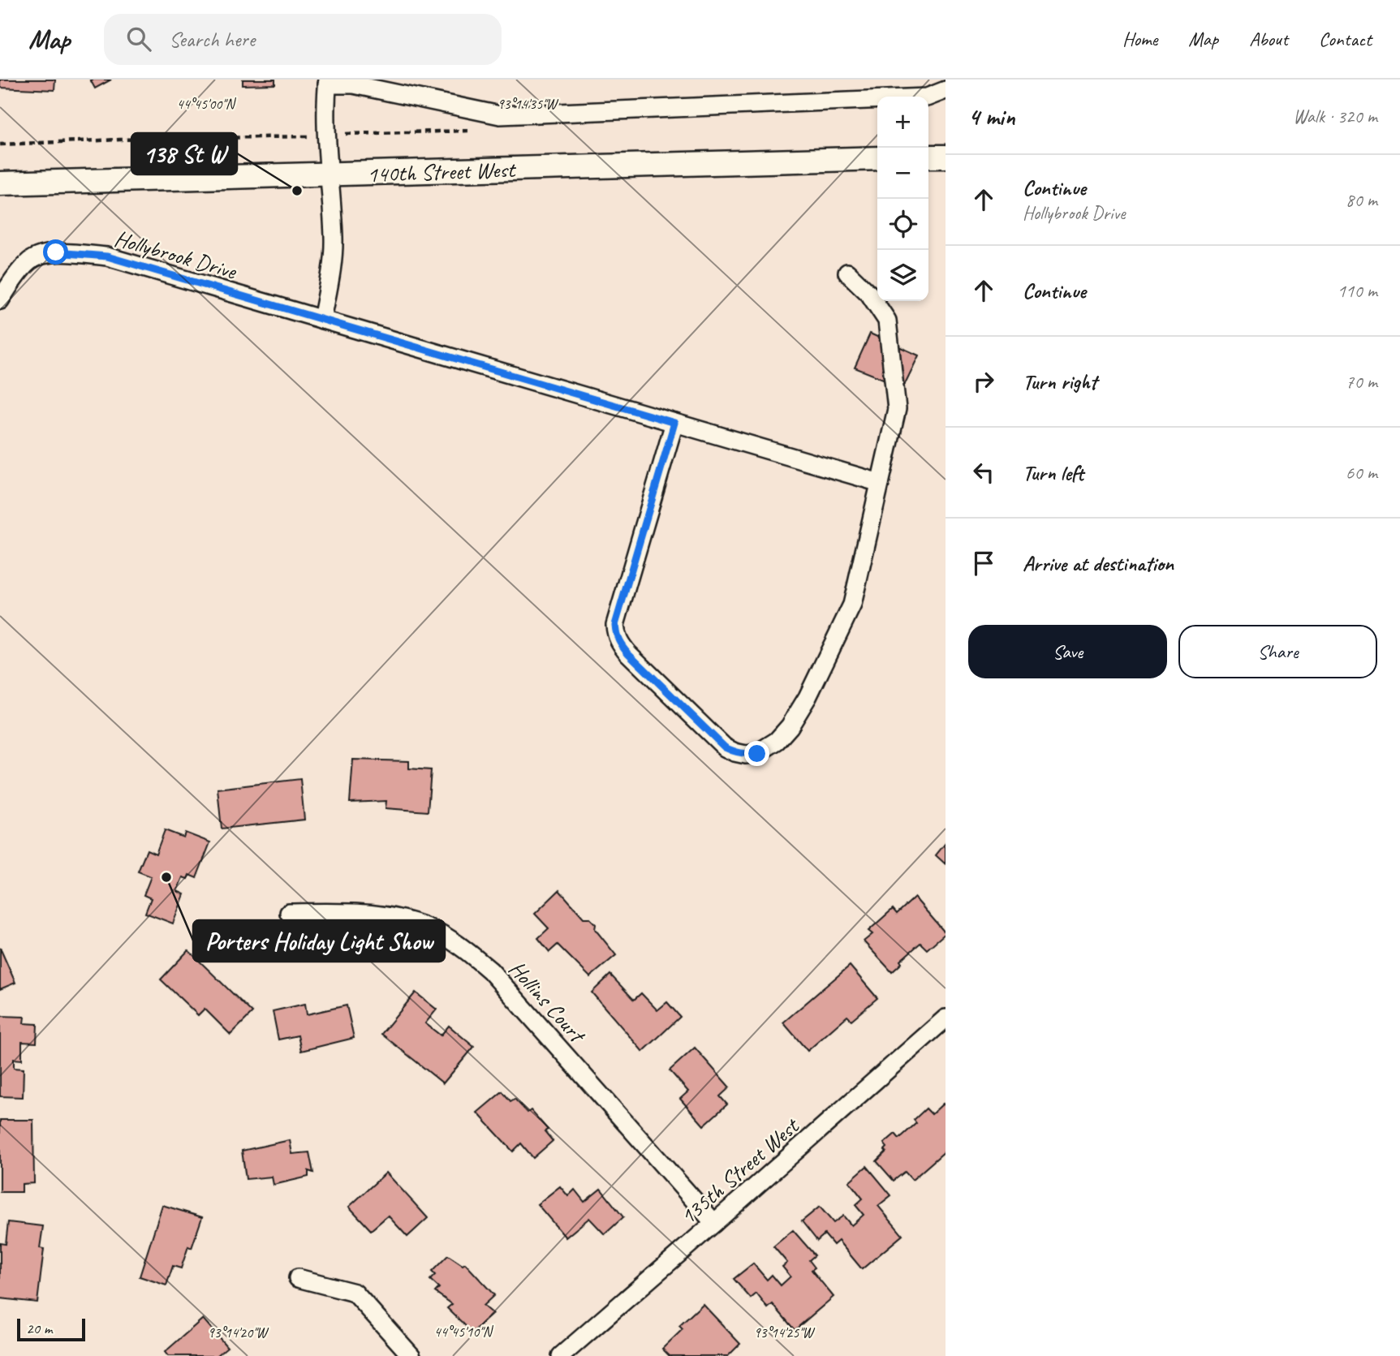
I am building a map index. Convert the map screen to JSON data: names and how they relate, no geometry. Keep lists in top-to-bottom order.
{
  "streets": {
    "street": [
      "140th Street West",
      "Hollybrook Drive",
      "Hollins Court",
      "135th Street West"
    ]
  },
  "crossings": [
    ["Hollins Court", "135th Street West"]
  ],
  "places": ["138 St W", "Porters Holiday Light Show"],
  "scale_bar": "20 m",
  "page": {
    "header": "Map",
    "search": "Search here",
    "nav": [
      "Home",
      "Map",
      "About",
      "Contact"
    ],
    "heading": ["4 min", "Walk · 320 m"],
    "map_buttons": ["+", "−"],
    "list": [
      ["Continue", "Hollybrook Drive", "80 m"],
      ["Continue", "110 m"],
      ["Turn right", "70 m"],
      ["Turn left", "60 m"],
      "Arrive at destination"
    ],
    "buttons": ["Save", "Share"],
    "scale": "20 m"
  },
  "coordinates": [
    "93°14'35\"W",
    "44°45'00\"N",
    "44°45'10\"N",
    "93°14'20\"W",
    "93°14'25\"W"
  ]
}
